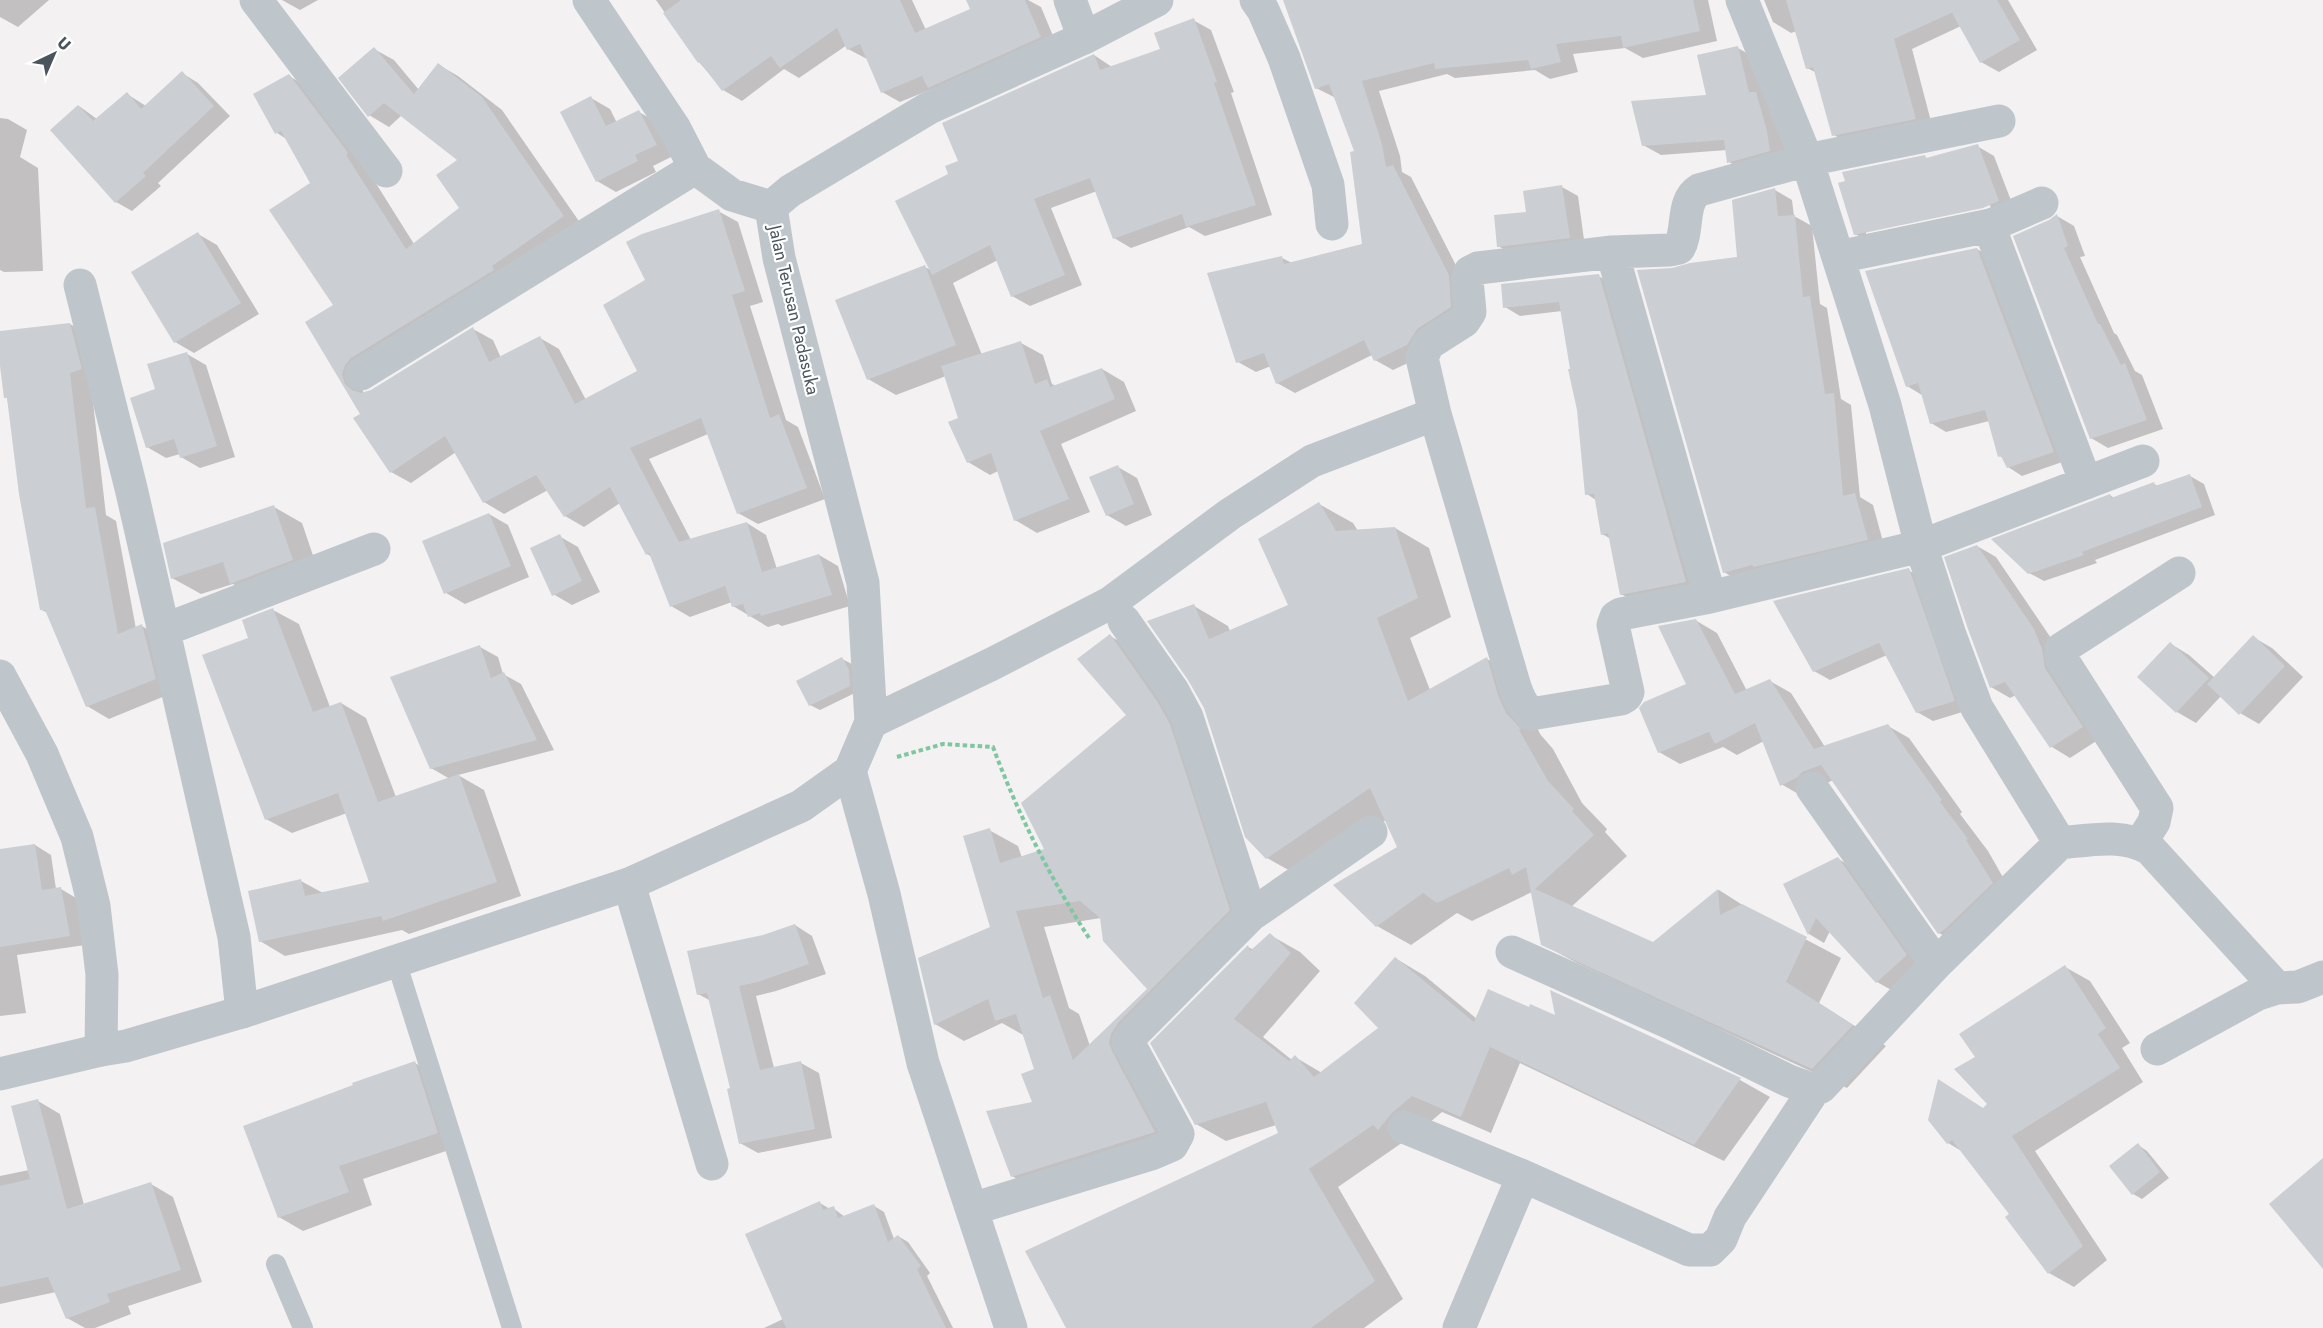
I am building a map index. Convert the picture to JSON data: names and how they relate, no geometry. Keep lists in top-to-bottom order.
{
  "streets": {
    "street": ["Jalan Terusan Padasuka"]
  },
  "north": "top right"
}
